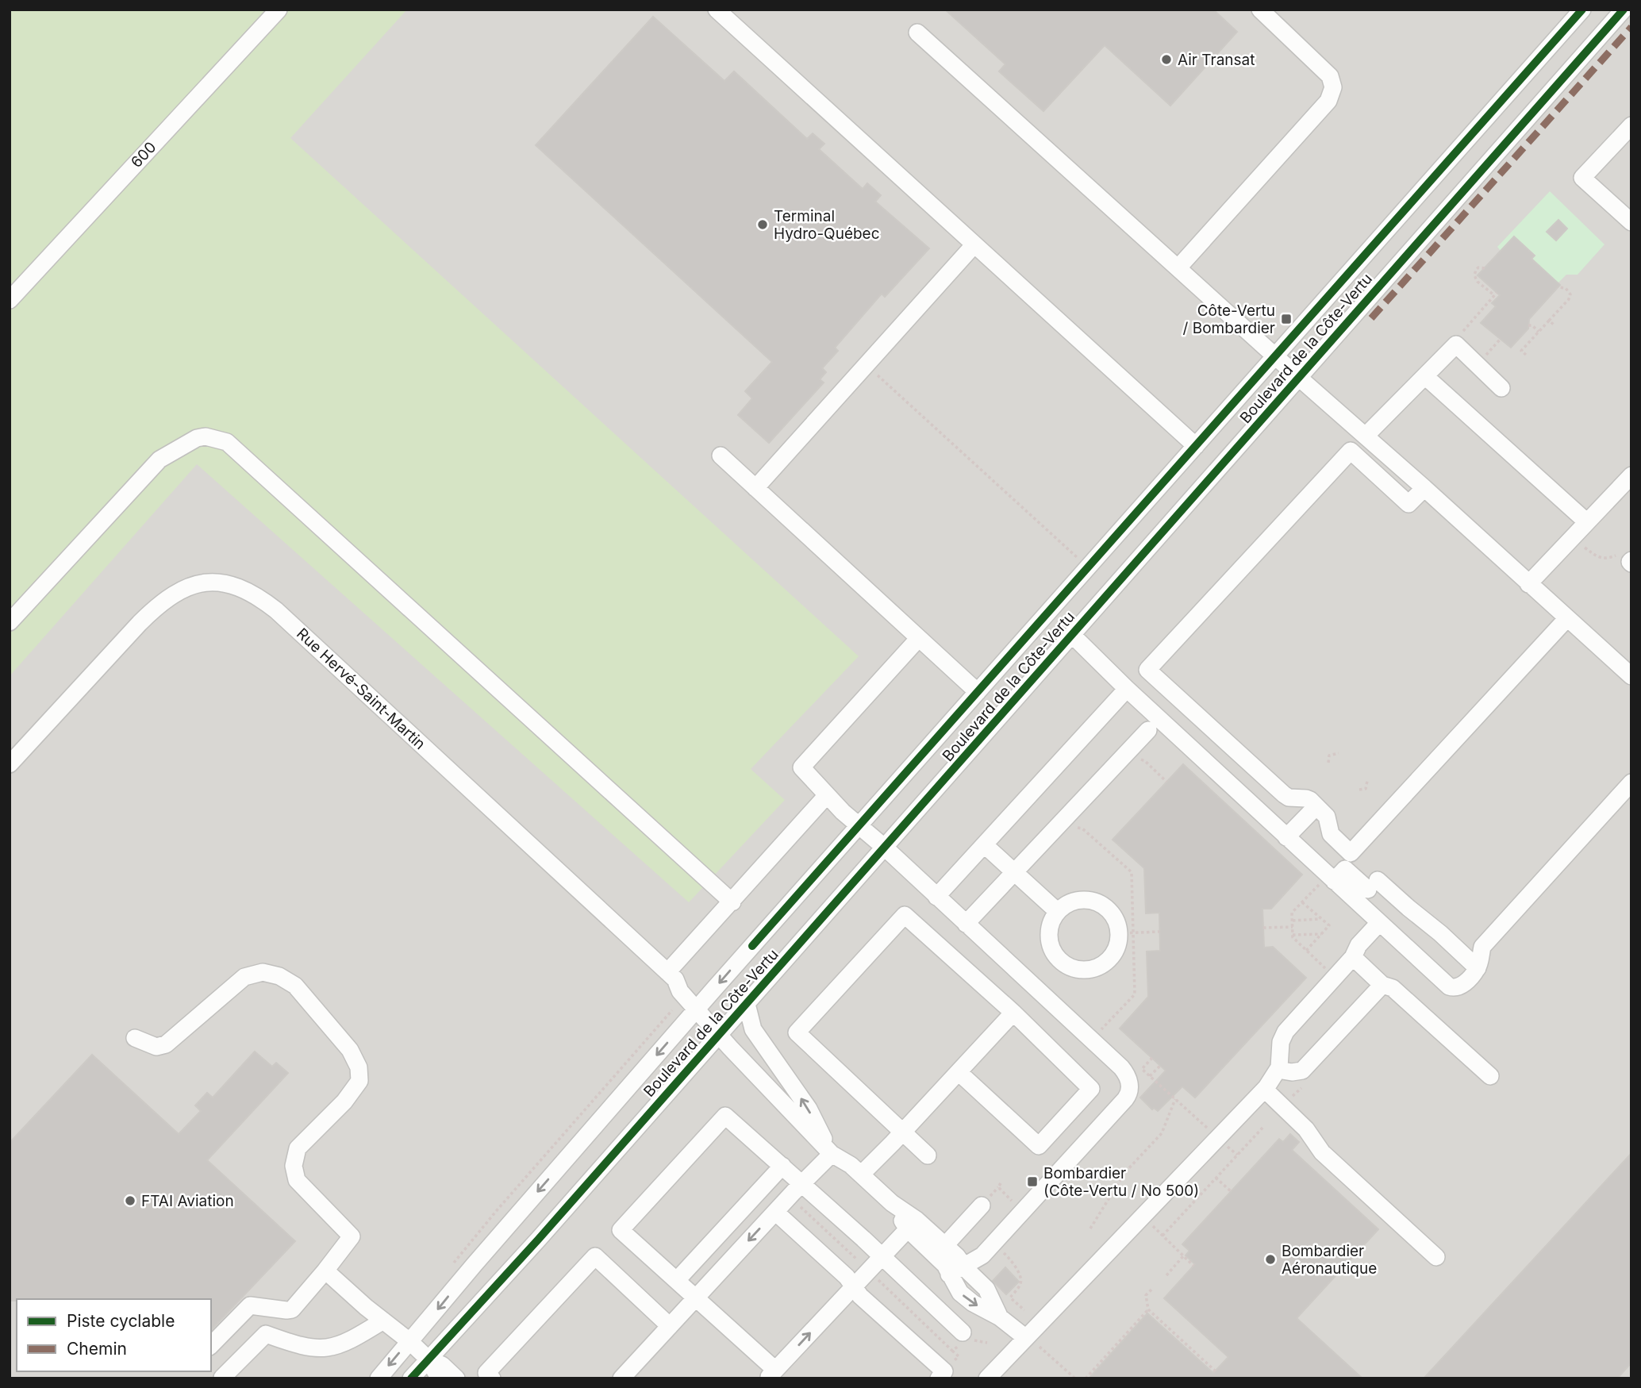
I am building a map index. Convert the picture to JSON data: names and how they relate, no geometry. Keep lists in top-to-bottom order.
{
  "streets": {
    "street": ["600", "Boulevard de la Côte-Vertu", "Rue Hervé-Saint-Martin"]
  },
  "crossings": [
    ["Boulevard de la Côte-Vertu", "Rue Hervé-Saint-Martin"]
  ],
  "places": {
    "other": [
      "Air Transat",
      "Terminal Hydro-Québec",
      "FTAI Aviation",
      "Bombardier Aéronautique"
    ],
    "transit": ["Côte-Vertu / Bombardier", "Bombardier (Côte-Vertu / No 500)"]
  },
  "legend": ["Piste cyclable", "Chemin"]
}
